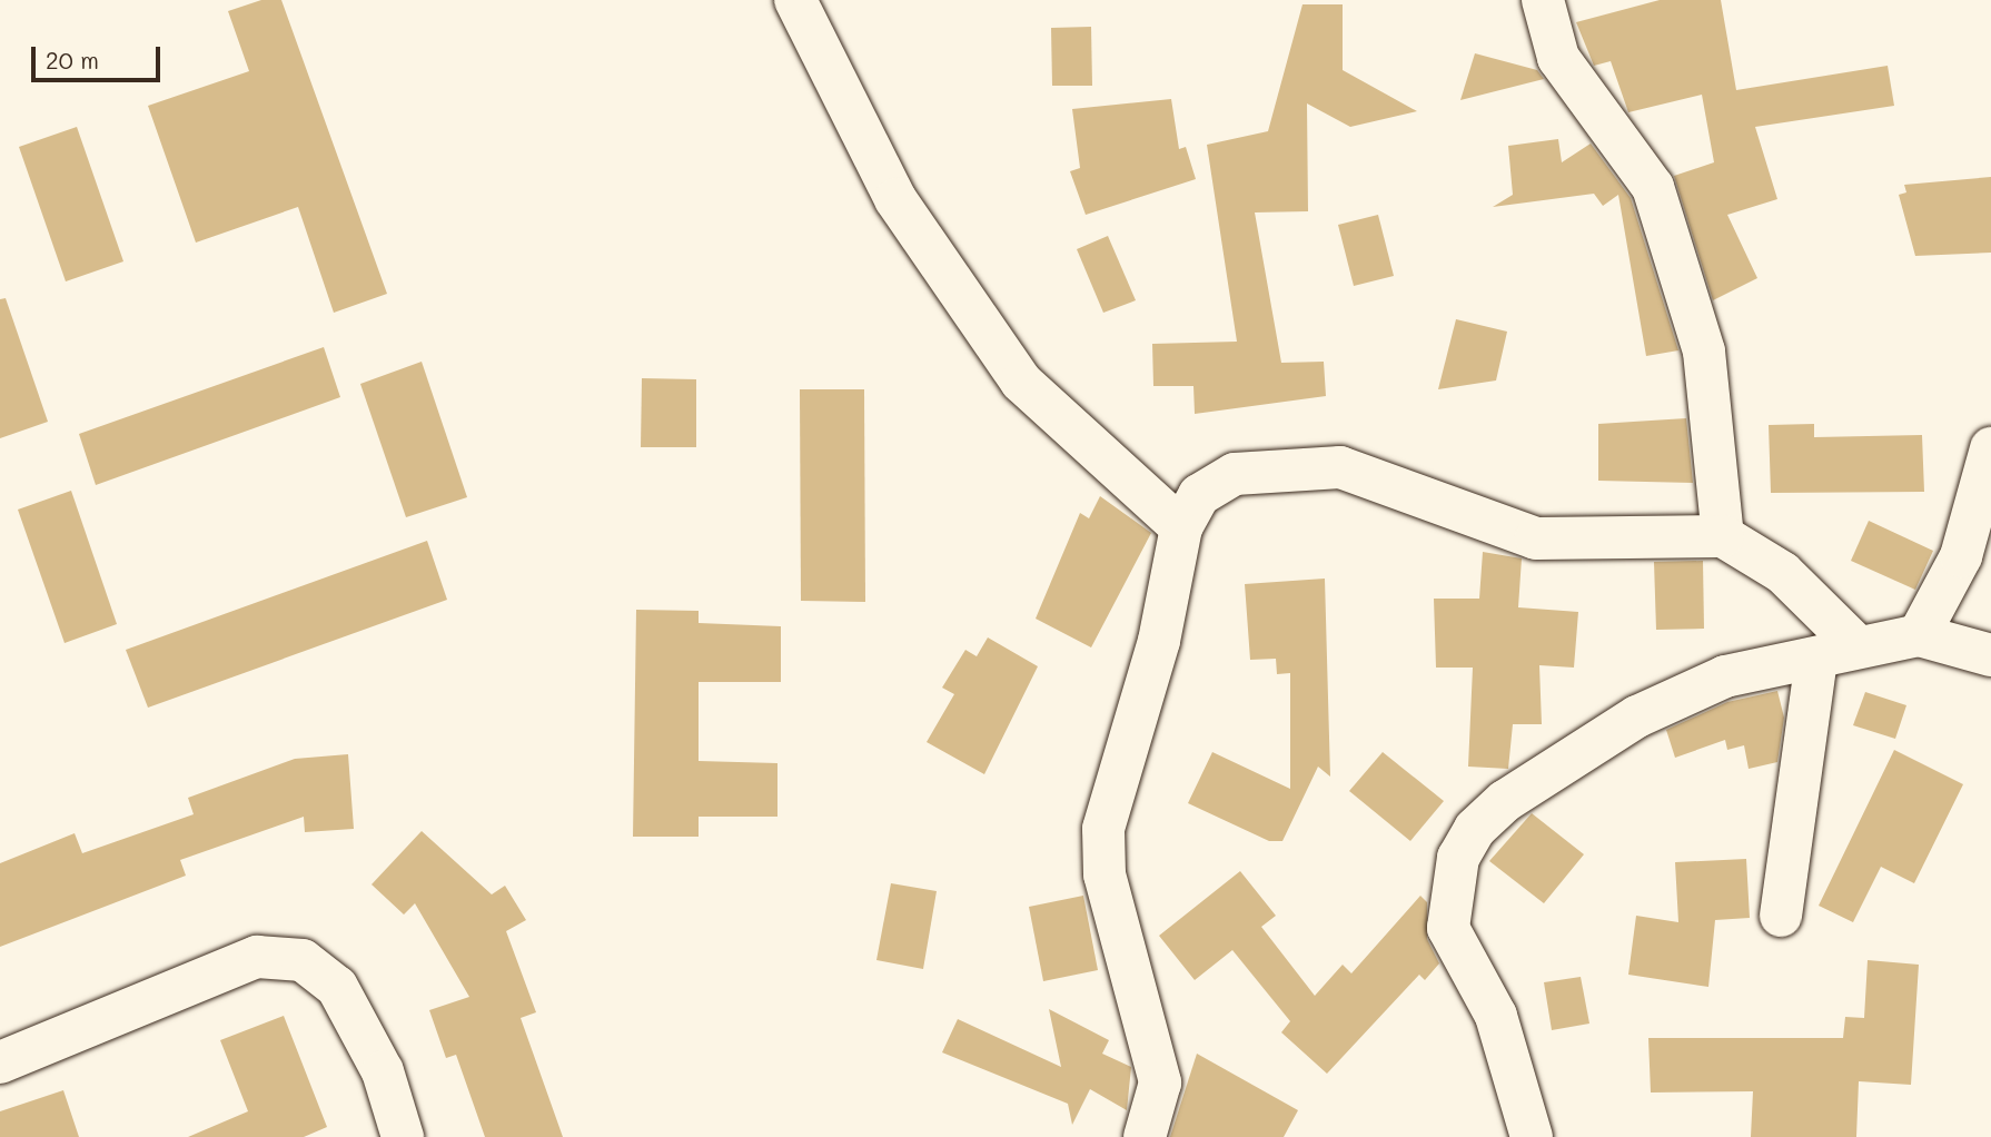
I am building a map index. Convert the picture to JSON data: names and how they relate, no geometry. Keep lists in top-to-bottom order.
{
  "scale_bar": "20 m"
}
